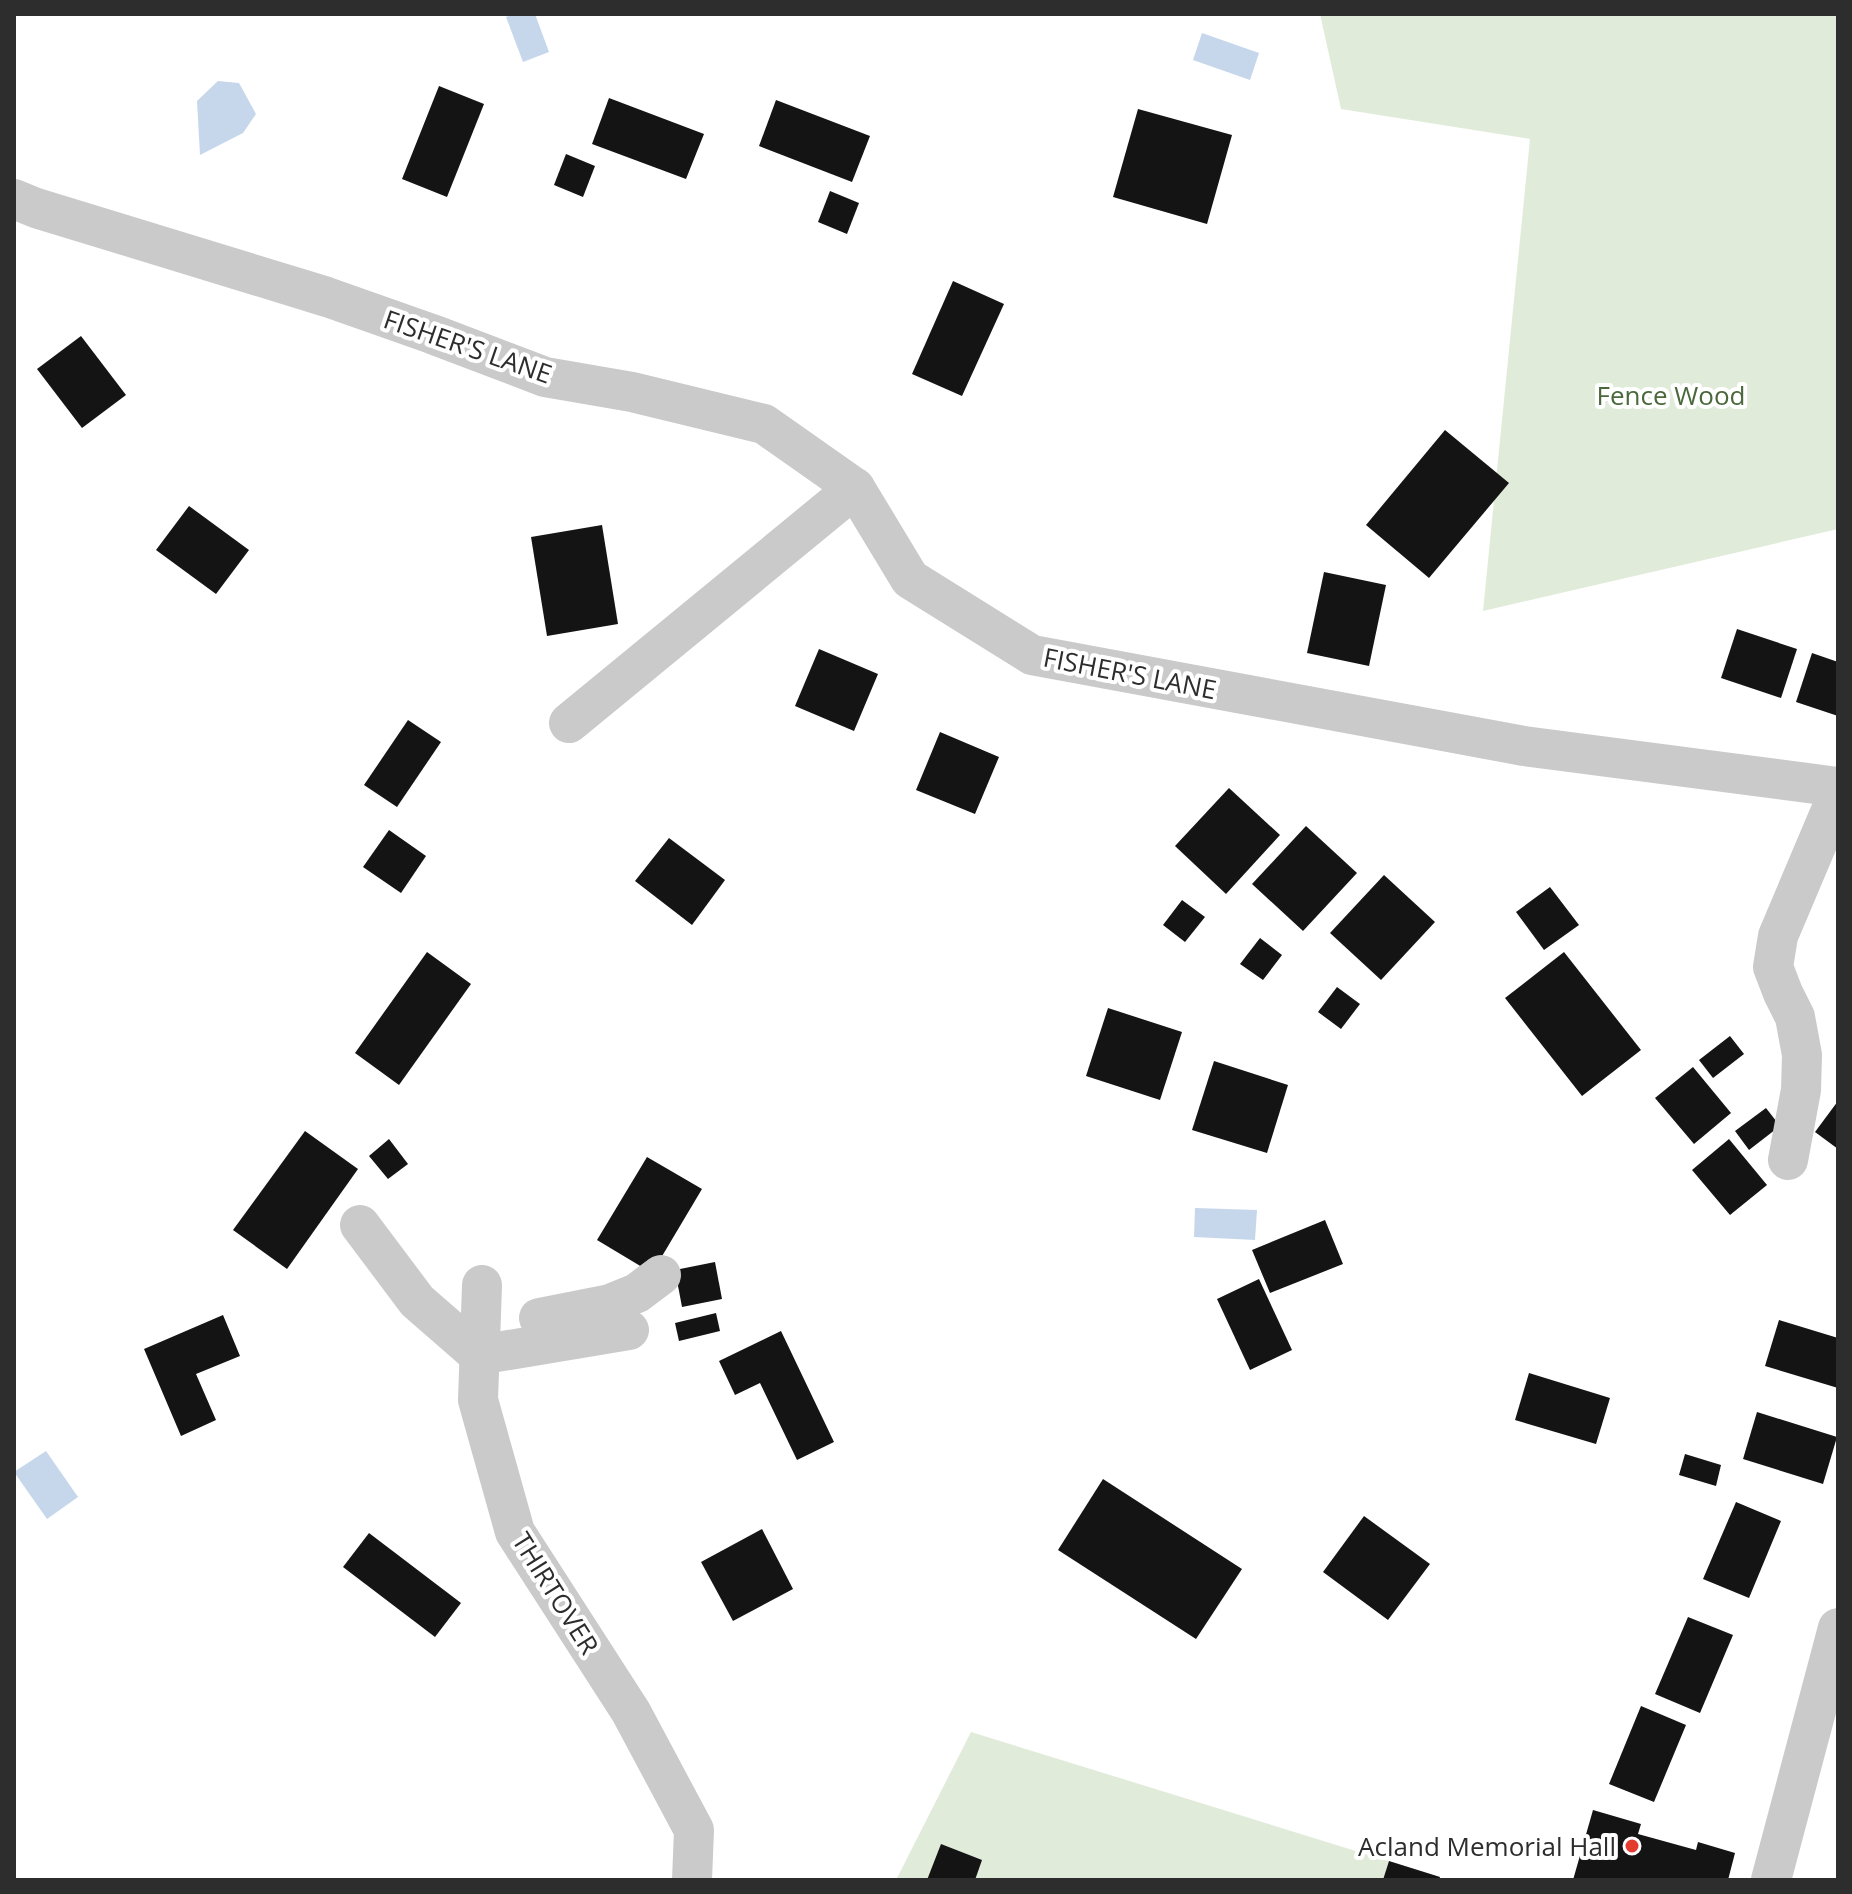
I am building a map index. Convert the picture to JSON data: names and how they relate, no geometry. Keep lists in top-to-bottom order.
{
  "streets": {
    "street": ["FISHER'S LANE", "THIRTOVER"]
  },
  "parks": ["Fence Wood"],
  "places": ["Acland Memorial Hall"]
}
